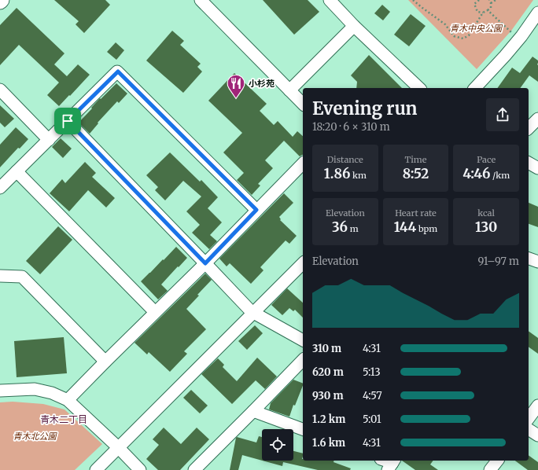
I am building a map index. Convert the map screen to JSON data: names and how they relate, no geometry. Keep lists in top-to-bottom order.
{
  "districts": ["青木二丁目"],
  "parks": ["青木中央公園", "青木北公園"],
  "places": {
    "restaurant": ["小杉苑"]
  },
  "page": {
    "heading": ["Evening run", "18:20 · 6 × 310 m"],
    "stats": [
      ["Distance", "1.86 km"],
      ["Time", "8:52"],
      ["Pace", "4:46 /km"],
      ["Elevation", "36 m"],
      ["Heart rate", "144 bpm"],
      ["kcal", "130"]
    ],
    "chart": ["Elevation", "91–97 m"],
    "list": [
      {
        "name": "310 m",
        "note": "4:31"
      },
      {
        "name": "620 m",
        "note": "5:13"
      },
      {
        "name": "930 m",
        "note": "4:57"
      },
      {
        "name": "1.2 km",
        "note": "5:01"
      },
      {
        "name": "1.6 km",
        "note": "4:31"
      }
    ]
  }
}
